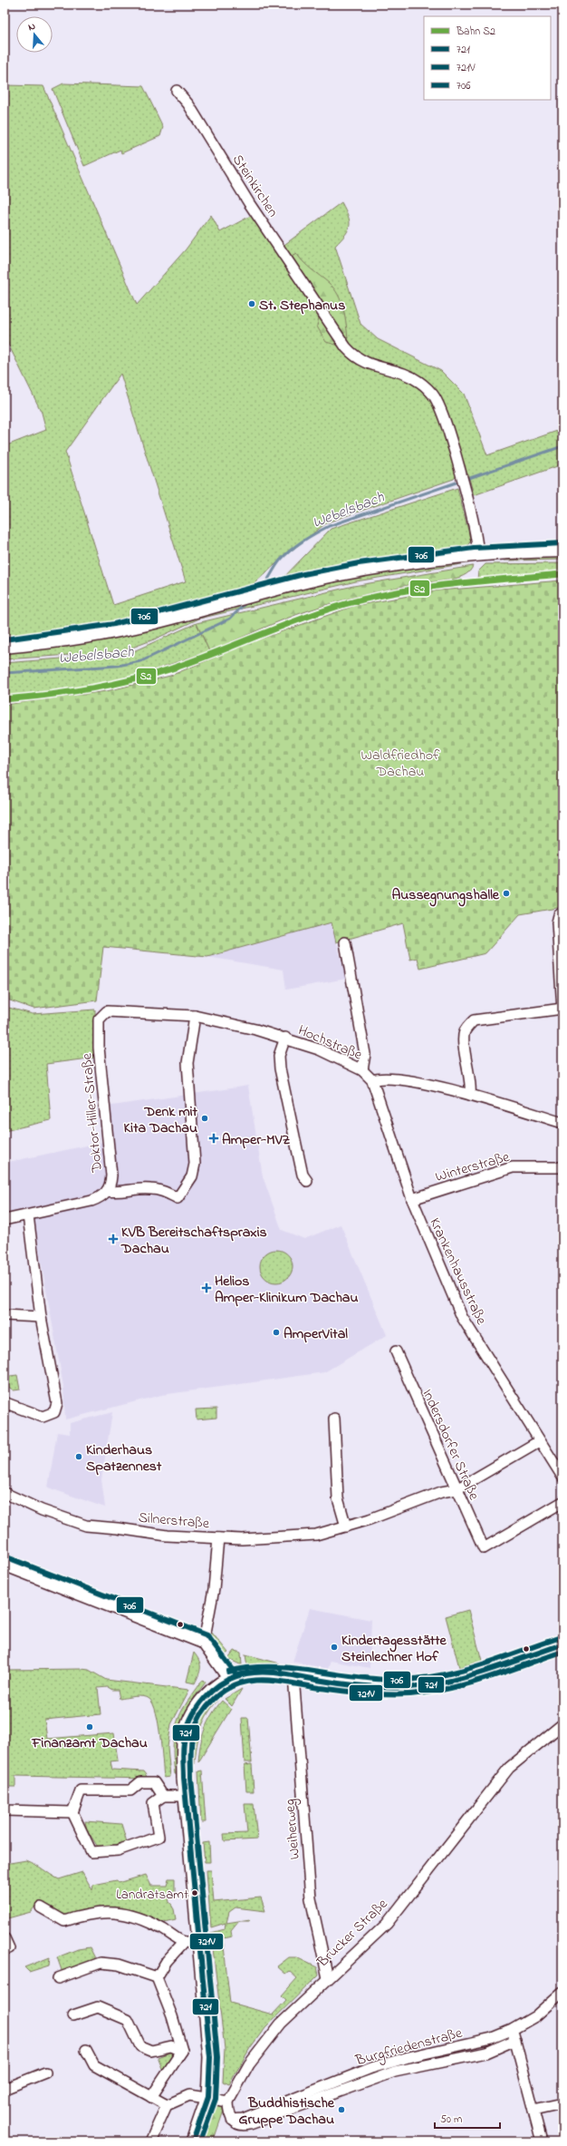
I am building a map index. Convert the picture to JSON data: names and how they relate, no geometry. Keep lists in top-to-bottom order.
{
  "streets": {
    "street": [
      "Steinkirchen",
      "Hochstraße",
      "Doktor-Hiller-Straße",
      "Winterstraße",
      "Krankenhausstraße",
      "Indersdorfer Straße",
      "Silnerstraße",
      "Weiherweg",
      "Brucker Straße",
      "Burgfriedenstraße"
    ]
  },
  "crossings": [
    ["Hochstraße", "Doktor-Hiller-Straße"],
    ["Hochstraße", "Krankenhausstraße"],
    ["Winterstraße", "Krankenhausstraße"],
    ["Krankenhausstraße", "Silnerstraße"],
    ["Indersdorfer Straße", "Silnerstraße"],
    ["Weiherweg", "Brucker Straße"],
    ["Brucker Straße", "Burgfriedenstraße"]
  ],
  "water": ["Webelsbach"],
  "parks": ["Waldfriedhof Dachau"],
  "places": {
    "other": [
      "St. Stephanus",
      "Aussegnungshalle",
      "Denk mit Kita Dachau",
      "AmperVital",
      "Kinderhaus Spatzennest",
      "Kindertagesstätte Steinlechner Hof",
      "Finanzamt Dachau",
      "Landratsamt",
      "Buddhistische Gruppe Dachau"
    ],
    "health": ["Amper-MVZ", "KVB Bereitschaftspraxis Dachau", "Helios Amper-Klinikum Dachau"]
  },
  "lines": [
    "transit line 706",
    "rail line S2",
    "transit line 721",
    "transit line 721V"
  ],
  "legend": [
    "Bahn S2",
    "721",
    "721V",
    "706"
  ],
  "scale_bar": "50 m",
  "north": "top"
}
